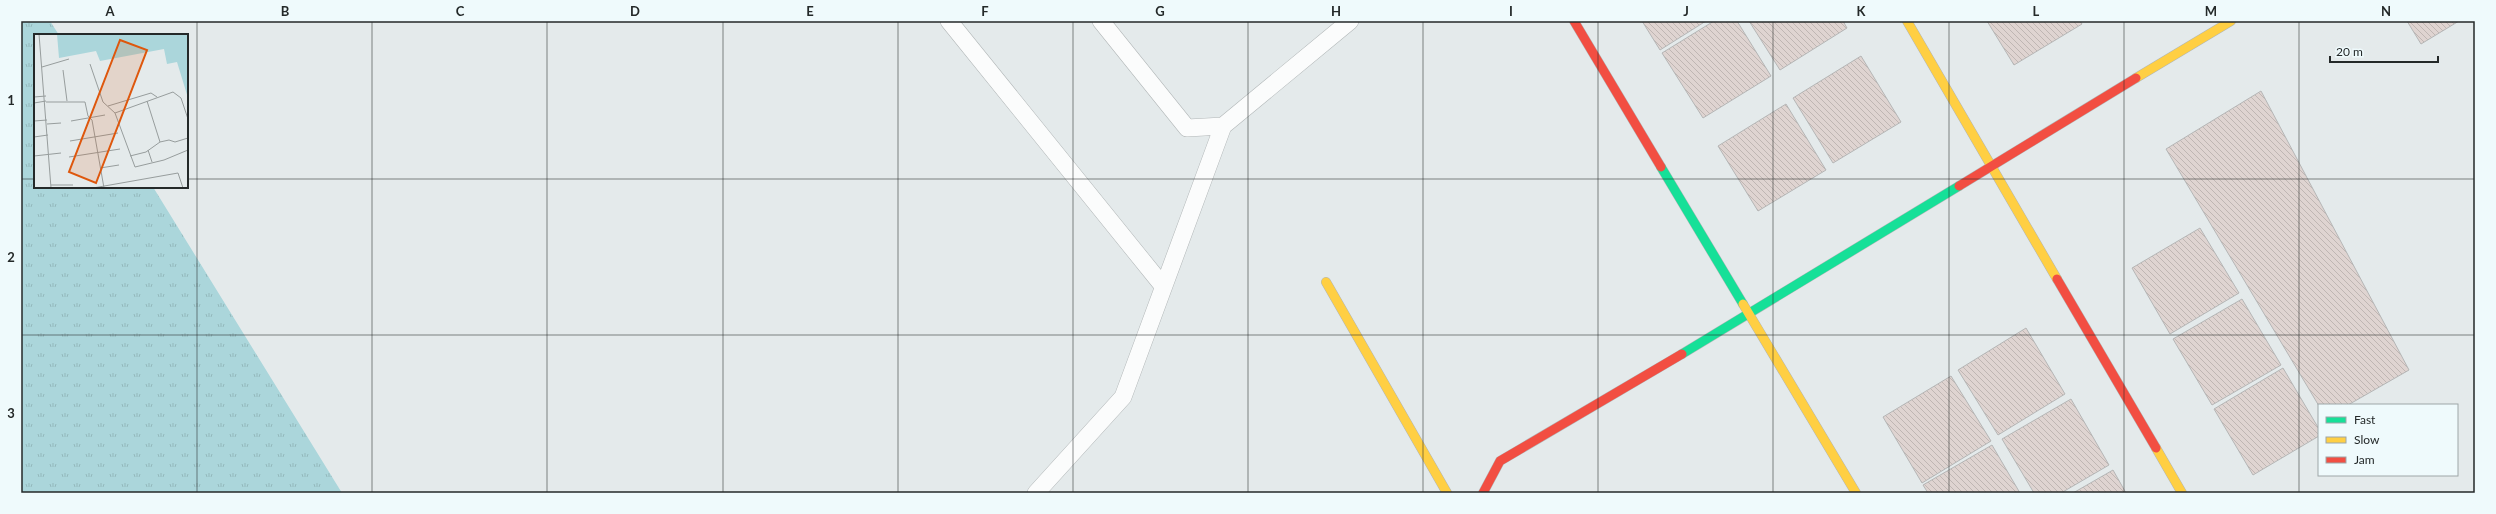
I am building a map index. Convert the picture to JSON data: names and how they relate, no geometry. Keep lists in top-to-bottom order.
{
  "legend": ["Fast", "Slow", "Jam"],
  "scale_bar": "20 m",
  "grid": {
    "columns": [
      "A",
      "B",
      "C",
      "D",
      "E",
      "F",
      "G",
      "H",
      "I",
      "J",
      "K",
      "L",
      "M",
      "N"
    ],
    "rows": ["1", "2", "3"]
  }
}
